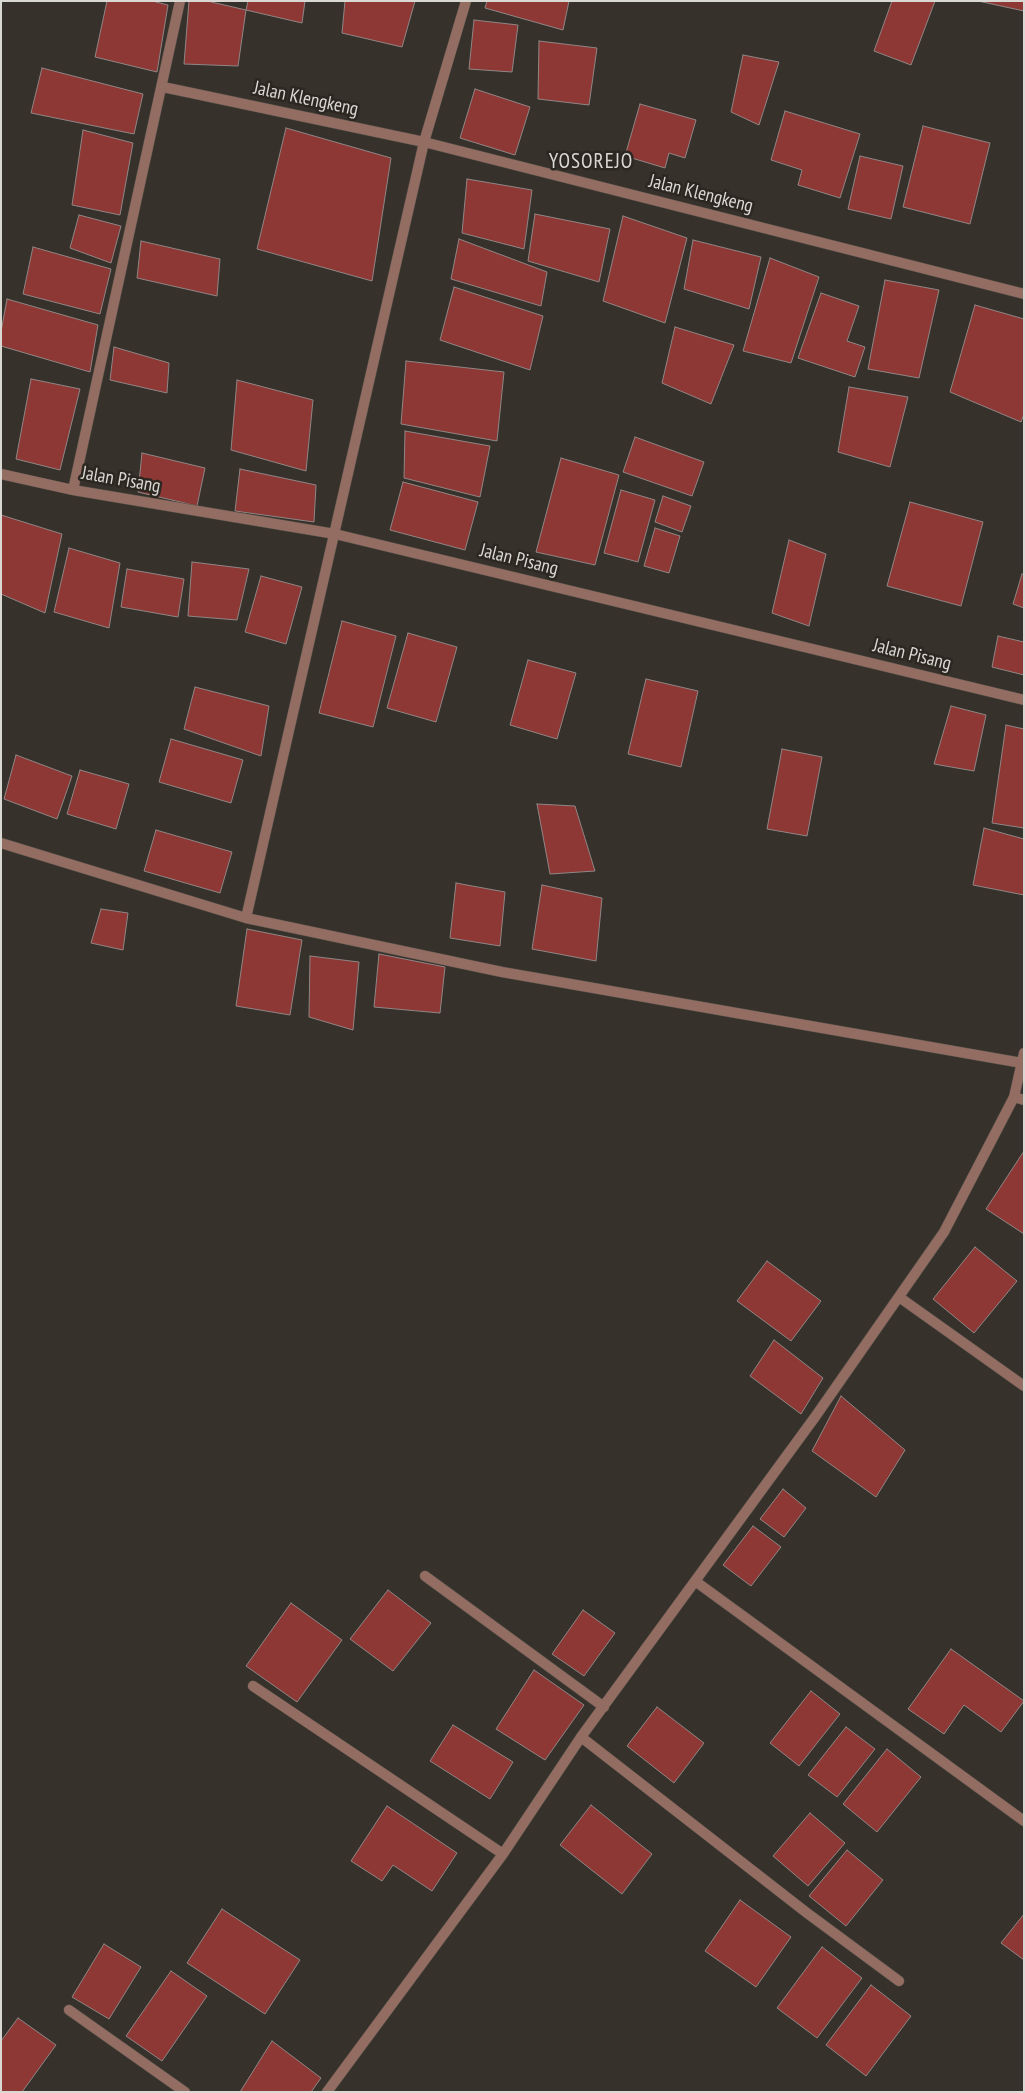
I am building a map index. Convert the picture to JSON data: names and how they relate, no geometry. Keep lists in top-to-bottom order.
{
  "streets": {
    "street": ["Jalan Klengkeng", "Jalan Pisang"]
  },
  "districts": ["YOSOREJO"]
}
